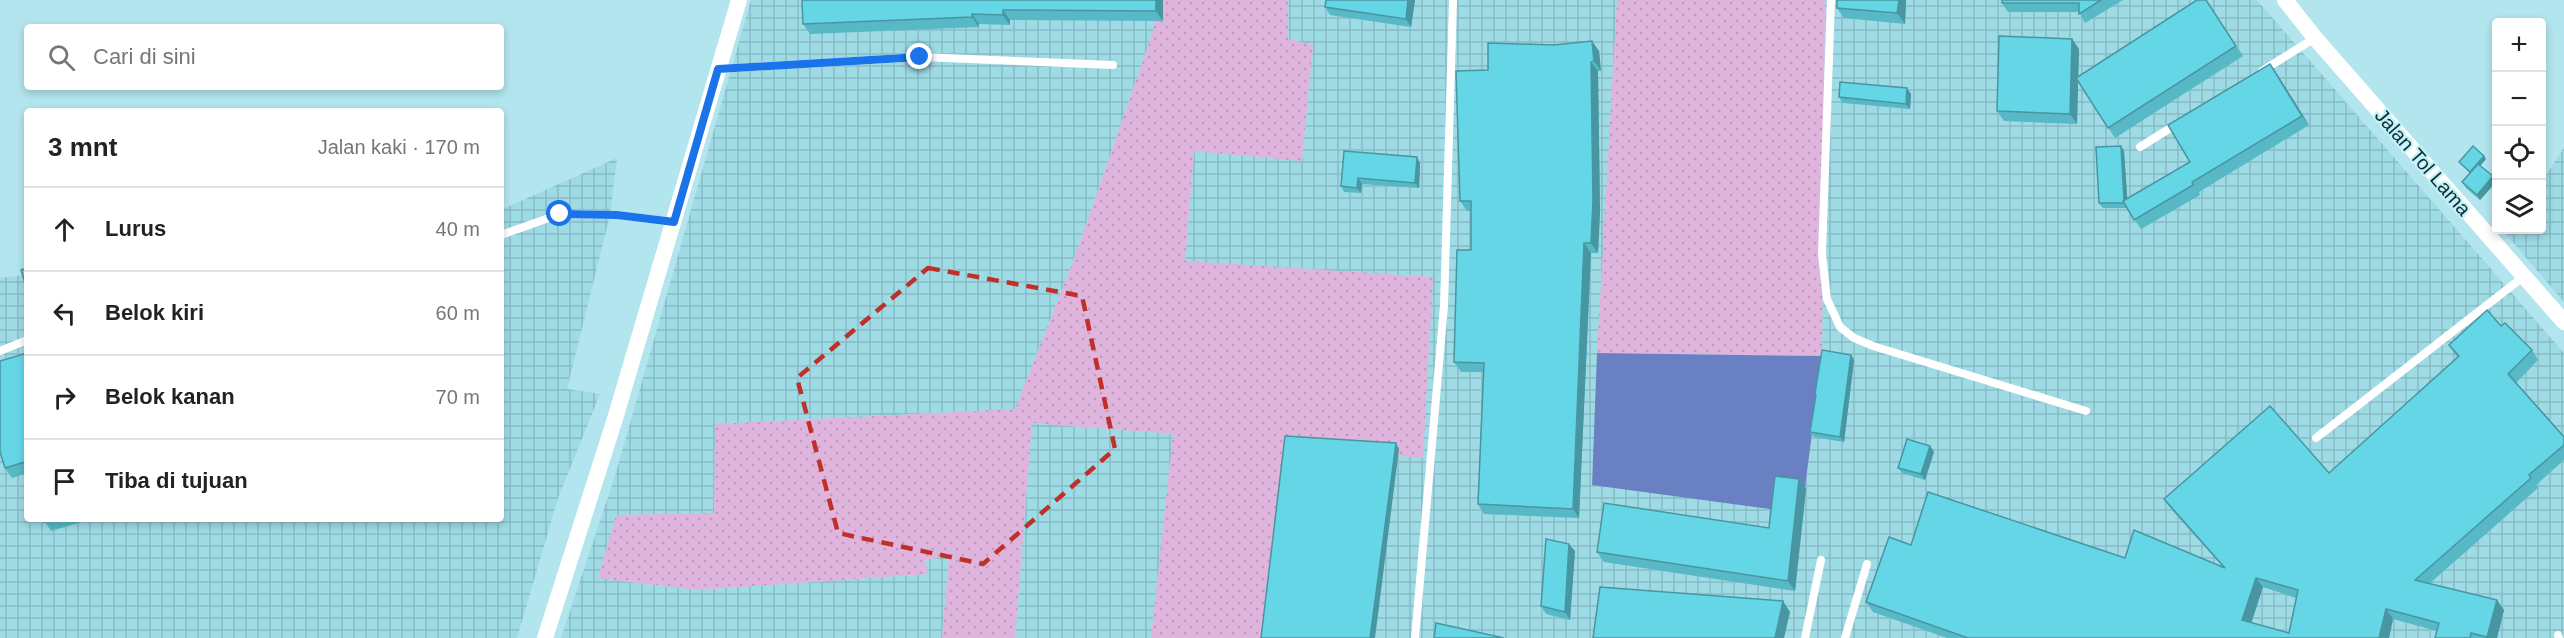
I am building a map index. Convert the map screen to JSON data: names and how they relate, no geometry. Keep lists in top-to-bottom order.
{
  "streets": {
    "street": ["Jalan Tol Lama"]
  },
  "page": {
    "map_buttons": ["+", "−"],
    "search": "Cari di sini",
    "heading": ["3 mnt", "Jalan kaki · 170 m"],
    "list": [
      ["Lurus", "40 m"],
      ["Belok kiri", "60 m"],
      ["Belok kanan", "70 m"],
      "Tiba di tujuan"
    ]
  }
}
